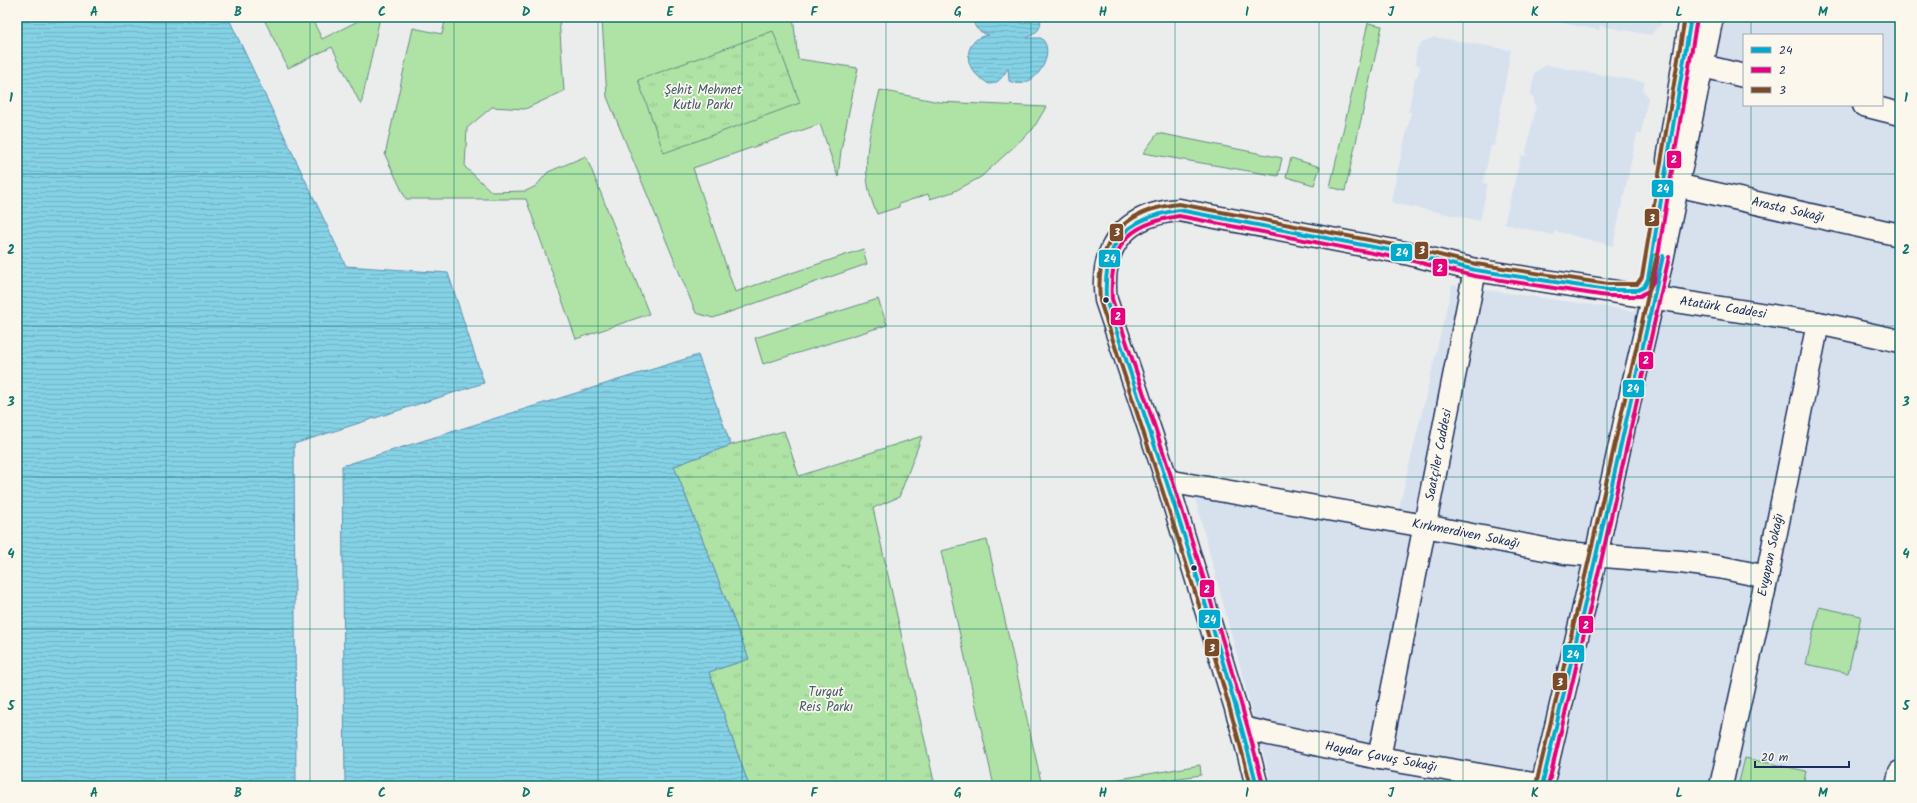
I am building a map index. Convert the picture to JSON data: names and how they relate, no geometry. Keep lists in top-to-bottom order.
{
  "streets": {
    "main road": [
      "Arasta Sokağı",
      "Atatürk Caddesi",
      "Saatçiler Caddesi",
      "Kırkmerdiven Sokağı",
      "Evyapan Sokağı",
      "Haydar Çavuş Sokağı"
    ]
  },
  "crossings": [
    ["Atatürk Caddesi", "Saatçiler Caddesi"],
    ["Atatürk Caddesi", "Kırkmerdiven Sokağı"],
    ["Atatürk Caddesi", "Evyapan Sokağı"],
    ["Atatürk Caddesi", "Haydar Çavuş Sokağı"],
    ["Saatçiler Caddesi", "Kırkmerdiven Sokağı"],
    ["Saatçiler Caddesi", "Haydar Çavuş Sokağı"],
    ["Kırkmerdiven Sokağı", "Evyapan Sokağı"]
  ],
  "parks": ["Şehit Mehmet Kutlu Parkı", "Turgut Reis Parkı"],
  "lines": ["transit line 24", "transit line 3", "transit line 2"],
  "legend": ["24", "2", "3"],
  "scale_bar": "20 m",
  "grid": {
    "columns": [
      "A",
      "B",
      "C",
      "D",
      "E",
      "F",
      "G",
      "H",
      "I",
      "J",
      "K",
      "L",
      "M"
    ],
    "rows": [
      "1",
      "2",
      "3",
      "4",
      "5"
    ]
  }
}
